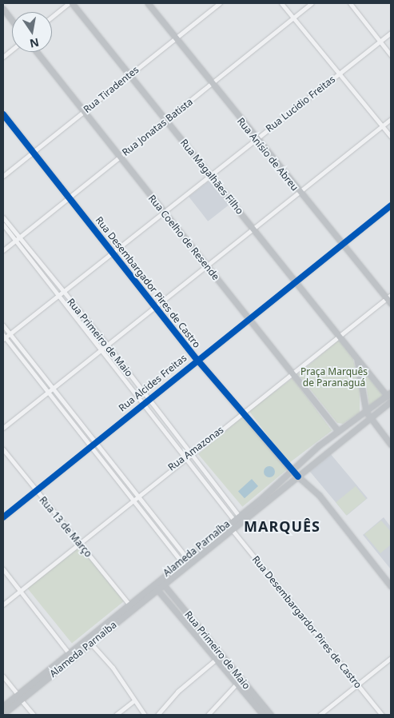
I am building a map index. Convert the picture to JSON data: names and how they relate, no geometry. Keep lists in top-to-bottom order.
{
  "streets": {
    "main road": [
      "Rua Anísio de Abreu",
      "Rua Magalhães Filho",
      "Rua Coelho de Resende",
      "Rua Desembargador Pires de Castro",
      "Rua Primeiro de Maio",
      "Alameda Parnaíba",
      "Alameda Parnaiba"
    ],
    "street": [
      "Rua Tiradentes",
      "Rua Lucidio Freitas",
      "Rua Jonatas Batista",
      "Rua Alcides Freitas",
      "Rua Amazonas",
      "Rua 13 de Março",
      "Rua Desembargardor Pires de Castro"
    ]
  },
  "crossings": [
    ["Rua Tiradentes", "Rua Anísio de Abreu"],
    ["Rua Tiradentes", "Rua Magalhães Filho"],
    ["Rua Tiradentes", "Rua Coelho de Resende"],
    ["Rua Tiradentes", "Rua Desembargador Pires de Castro"],
    ["Rua Lucidio Freitas", "Rua Anísio de Abreu"],
    ["Rua Lucidio Freitas", "Rua Magalhães Filho"],
    ["Rua Lucidio Freitas", "Rua Coelho de Resende"],
    ["Rua Lucidio Freitas", "Rua Desembargador Pires de Castro"],
    ["Rua Lucidio Freitas", "Rua Primeiro de Maio"],
    ["Rua Jonatas Batista", "Rua Anísio de Abreu"],
    ["Rua Jonatas Batista", "Rua Magalhães Filho"],
    ["Rua Jonatas Batista", "Rua Coelho de Resende"],
    ["Rua Jonatas Batista", "Rua Desembargador Pires de Castro"],
    ["Rua Jonatas Batista", "Rua Primeiro de Maio"],
    ["Rua Anísio de Abreu", "Rua Alcides Freitas"],
    ["Rua Anísio de Abreu", "Rua Amazonas"],
    ["Rua Magalhães Filho", "Rua Alcides Freitas"],
    ["Rua Magalhães Filho", "Rua Amazonas"],
    ["Rua Magalhães Filho", "Alameda Parnaíba"],
    ["Rua Coelho de Resende", "Rua Alcides Freitas"],
    ["Rua Coelho de Resende", "Rua Amazonas"],
    ["Rua Coelho de Resende", "Alameda Parnaíba"],
    ["Rua Desembargador Pires de Castro", "Rua Alcides Freitas"],
    ["Rua Desembargador Pires de Castro", "Rua Amazonas"],
    ["Rua Desembargador Pires de Castro", "Alameda Parnaíba"],
    ["Rua Primeiro de Maio", "Rua Alcides Freitas"],
    ["Rua Primeiro de Maio", "Rua Amazonas"],
    ["Rua Primeiro de Maio", "Alameda Parnaíba"],
    ["Rua Primeiro de Maio", "Alameda Parnaiba"],
    ["Rua Alcides Freitas", "Rua 13 de Março"],
    ["Rua Amazonas", "Rua 13 de Março"],
    ["Rua 13 de Março", "Alameda Parnaíba"],
    ["Alameda Parnaíba", "Rua Desembargardor Pires de Castro"],
    ["Alameda Parnaíba", "Alameda Parnaiba"]
  ],
  "districts": ["MARQUÊS"],
  "parks": ["Praça Marquês de Paranaguá"],
  "north": "bottom"
}
